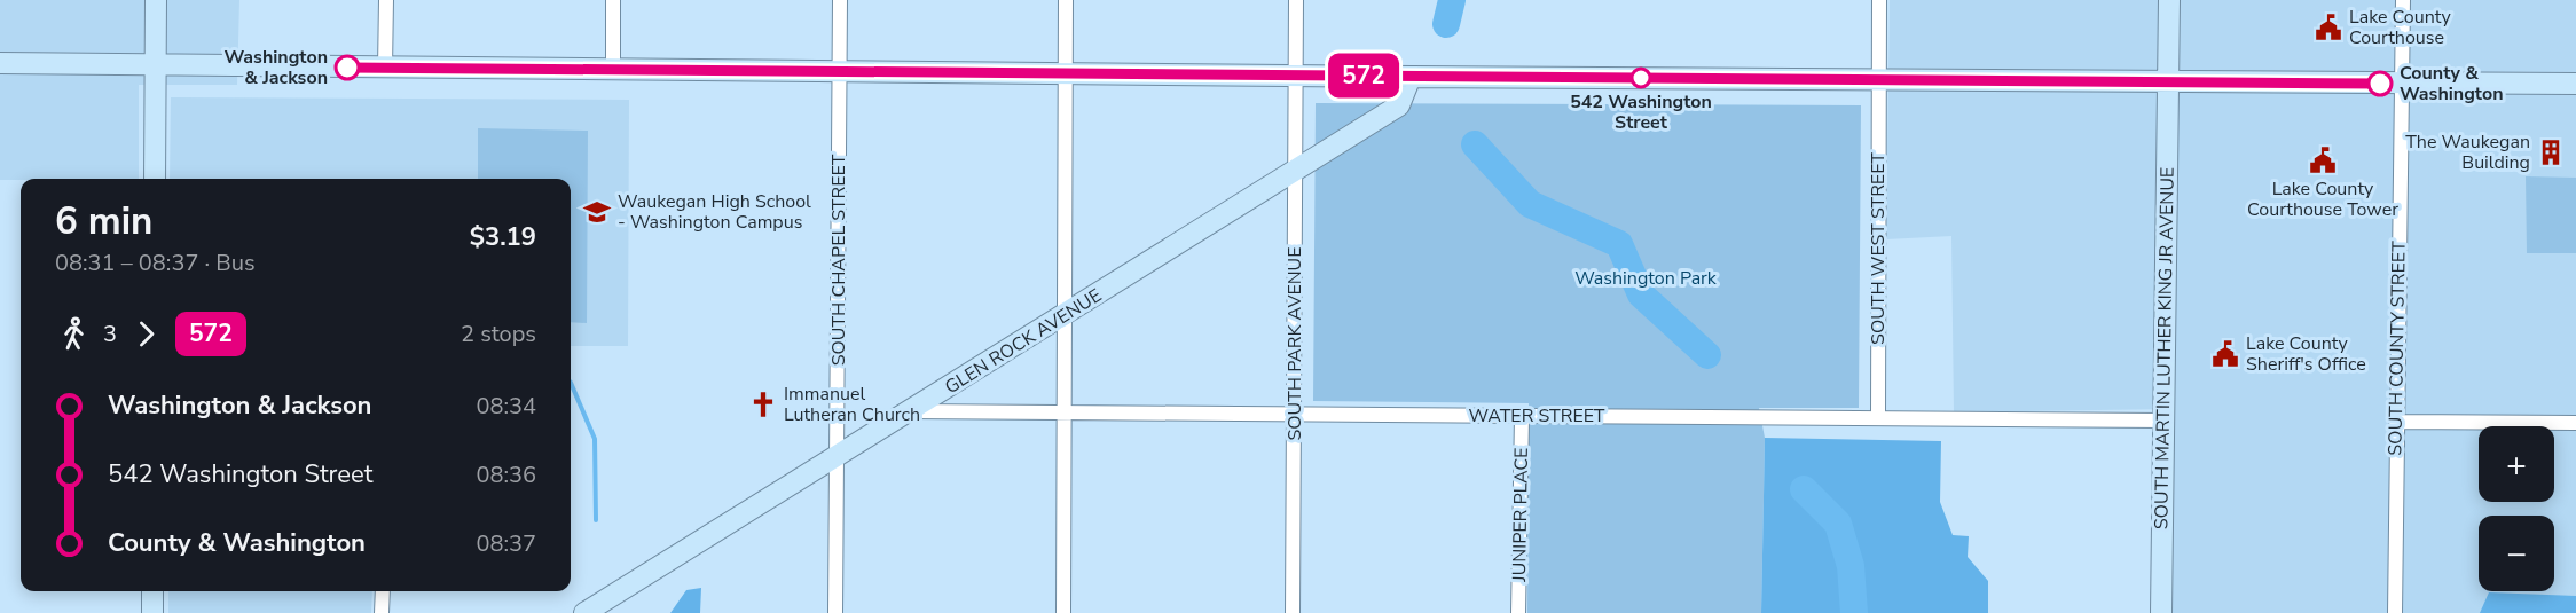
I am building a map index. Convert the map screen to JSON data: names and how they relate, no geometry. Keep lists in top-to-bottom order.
{
  "streets": {
    "main road": ["GLEN ROCK AVENUE", "SOUTH MARTIN LUTHER KING JR AVENUE"],
    "street": [
      "SOUTH WEST STREET",
      "SOUTH CHAPEL STREET",
      "SOUTH PARK AVENUE",
      "SOUTH COUNTY STREET",
      "WATER STREET",
      "JUNIPER PLACE"
    ]
  },
  "crossings": [
    ["SOUTH WEST STREET", "WATER STREET"],
    ["SOUTH CHAPEL STREET", "GLEN ROCK AVENUE"],
    ["GLEN ROCK AVENUE", "SOUTH PARK AVENUE"],
    ["GLEN ROCK AVENUE", "WATER STREET"],
    ["SOUTH PARK AVENUE", "WATER STREET"],
    ["SOUTH MARTIN LUTHER KING JR AVENUE", "WATER STREET"],
    ["WATER STREET", "JUNIPER PLACE"]
  ],
  "parks": ["Washington Park"],
  "places": {
    "public building": ["Lake County Courthouse", "Lake County Courthouse Tower", "Lake County Sheriff's Office"],
    "other": ["Washington & Jackson", "542 Washington Street", "County & Washington"],
    "building": ["The Waukegan Building"],
    "school or university": ["Waukegan High School - Washington Campus"],
    "church": ["Immanuel Lutheran Church"]
  },
  "lines": ["bus line 572"],
  "page": {
    "on_map": "572",
    "heading": ["6 min", "08:31 – 08:37 · Bus", "$3.19"],
    "legs": ["3", "572", "2 stops"],
    "list": [
      {
        "name": "Washington & Jackson",
        "value": "08:34"
      },
      {
        "name": "542 Washington Street",
        "value": "08:36"
      },
      {
        "name": "County & Washington",
        "value": "08:37"
      }
    ],
    "map_buttons": ["+", "−"]
  }
}
